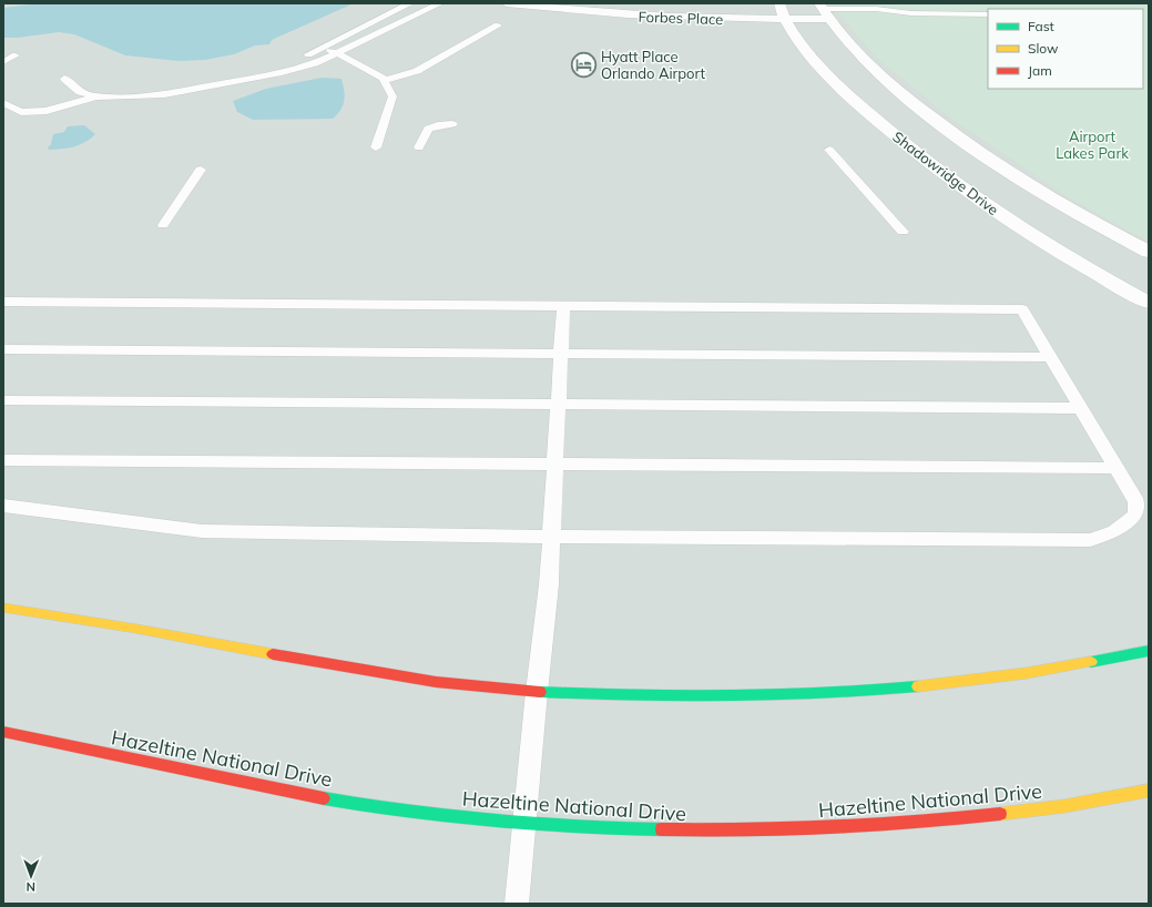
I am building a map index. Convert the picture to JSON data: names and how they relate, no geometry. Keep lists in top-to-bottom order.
{
  "streets": {
    "street": ["Forbes Place", "Shadowridge Drive", "Hazeltine National Drive"]
  },
  "crossings": [
    ["Forbes Place", "Shadowridge Drive"]
  ],
  "parks": ["Airport Lakes Park"],
  "places": {
    "hotel": ["Hyatt Place Orlando Airport"]
  },
  "legend": ["Fast", "Slow", "Jam"],
  "north": "bottom"
}
